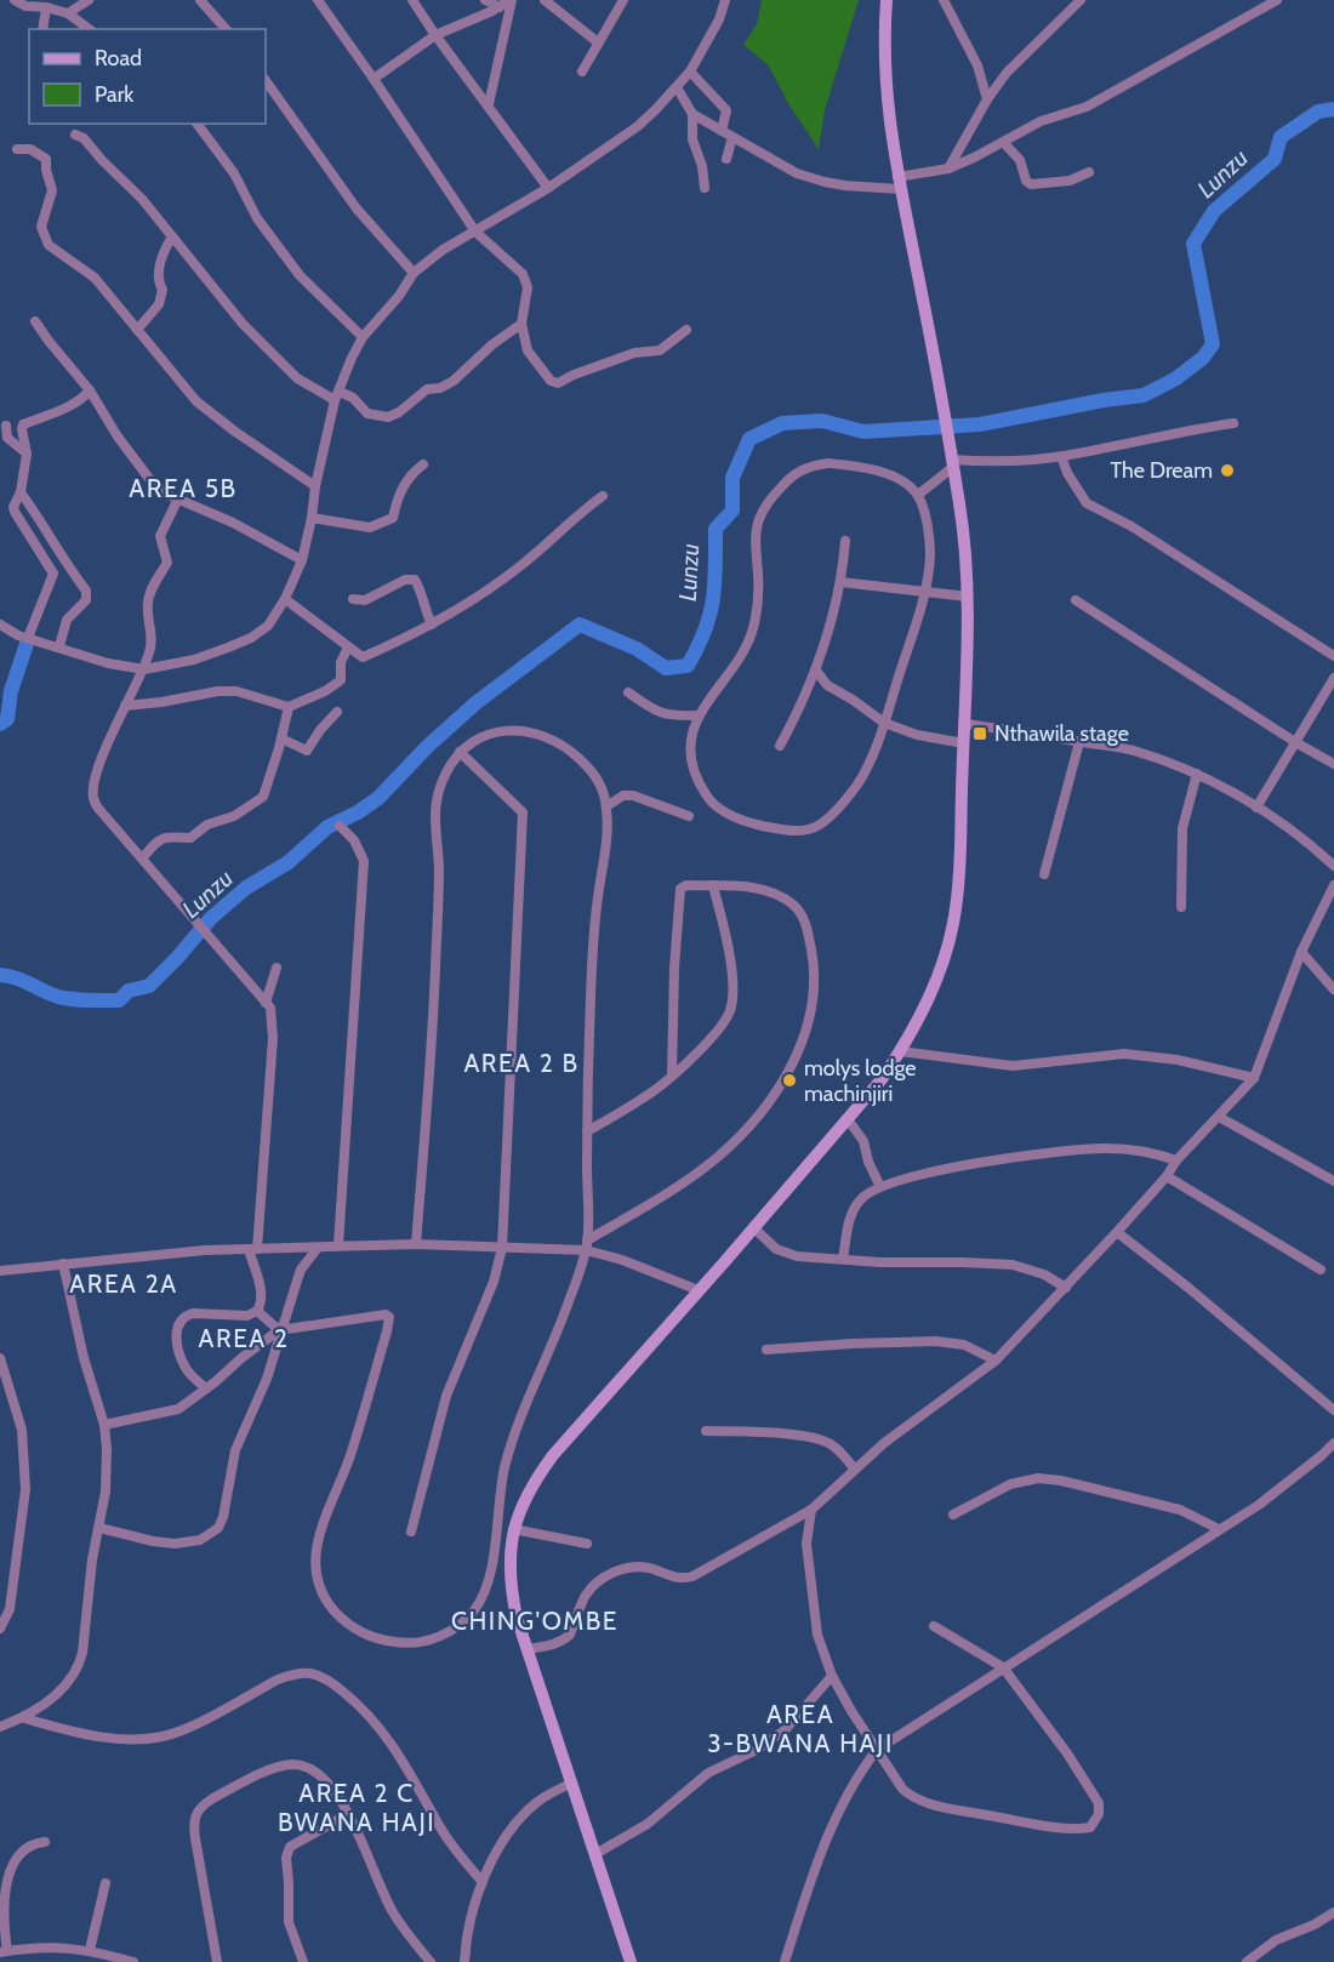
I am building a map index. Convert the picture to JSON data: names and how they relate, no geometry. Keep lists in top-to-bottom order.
{
  "districts": [
    "AREA 5B",
    "AREA 2 B",
    "AREA 2A",
    "AREA 2",
    "CHING'OMBE",
    "AREA 3-BWANA HAJI",
    "AREA 2 C BWANA HAJI"
  ],
  "water": ["Lunzu"],
  "places": {
    "other": ["The Dream", "molys lodge machinjiri"],
    "transit": ["Nthawila stage"]
  },
  "legend": ["Road", "Park"]
}
